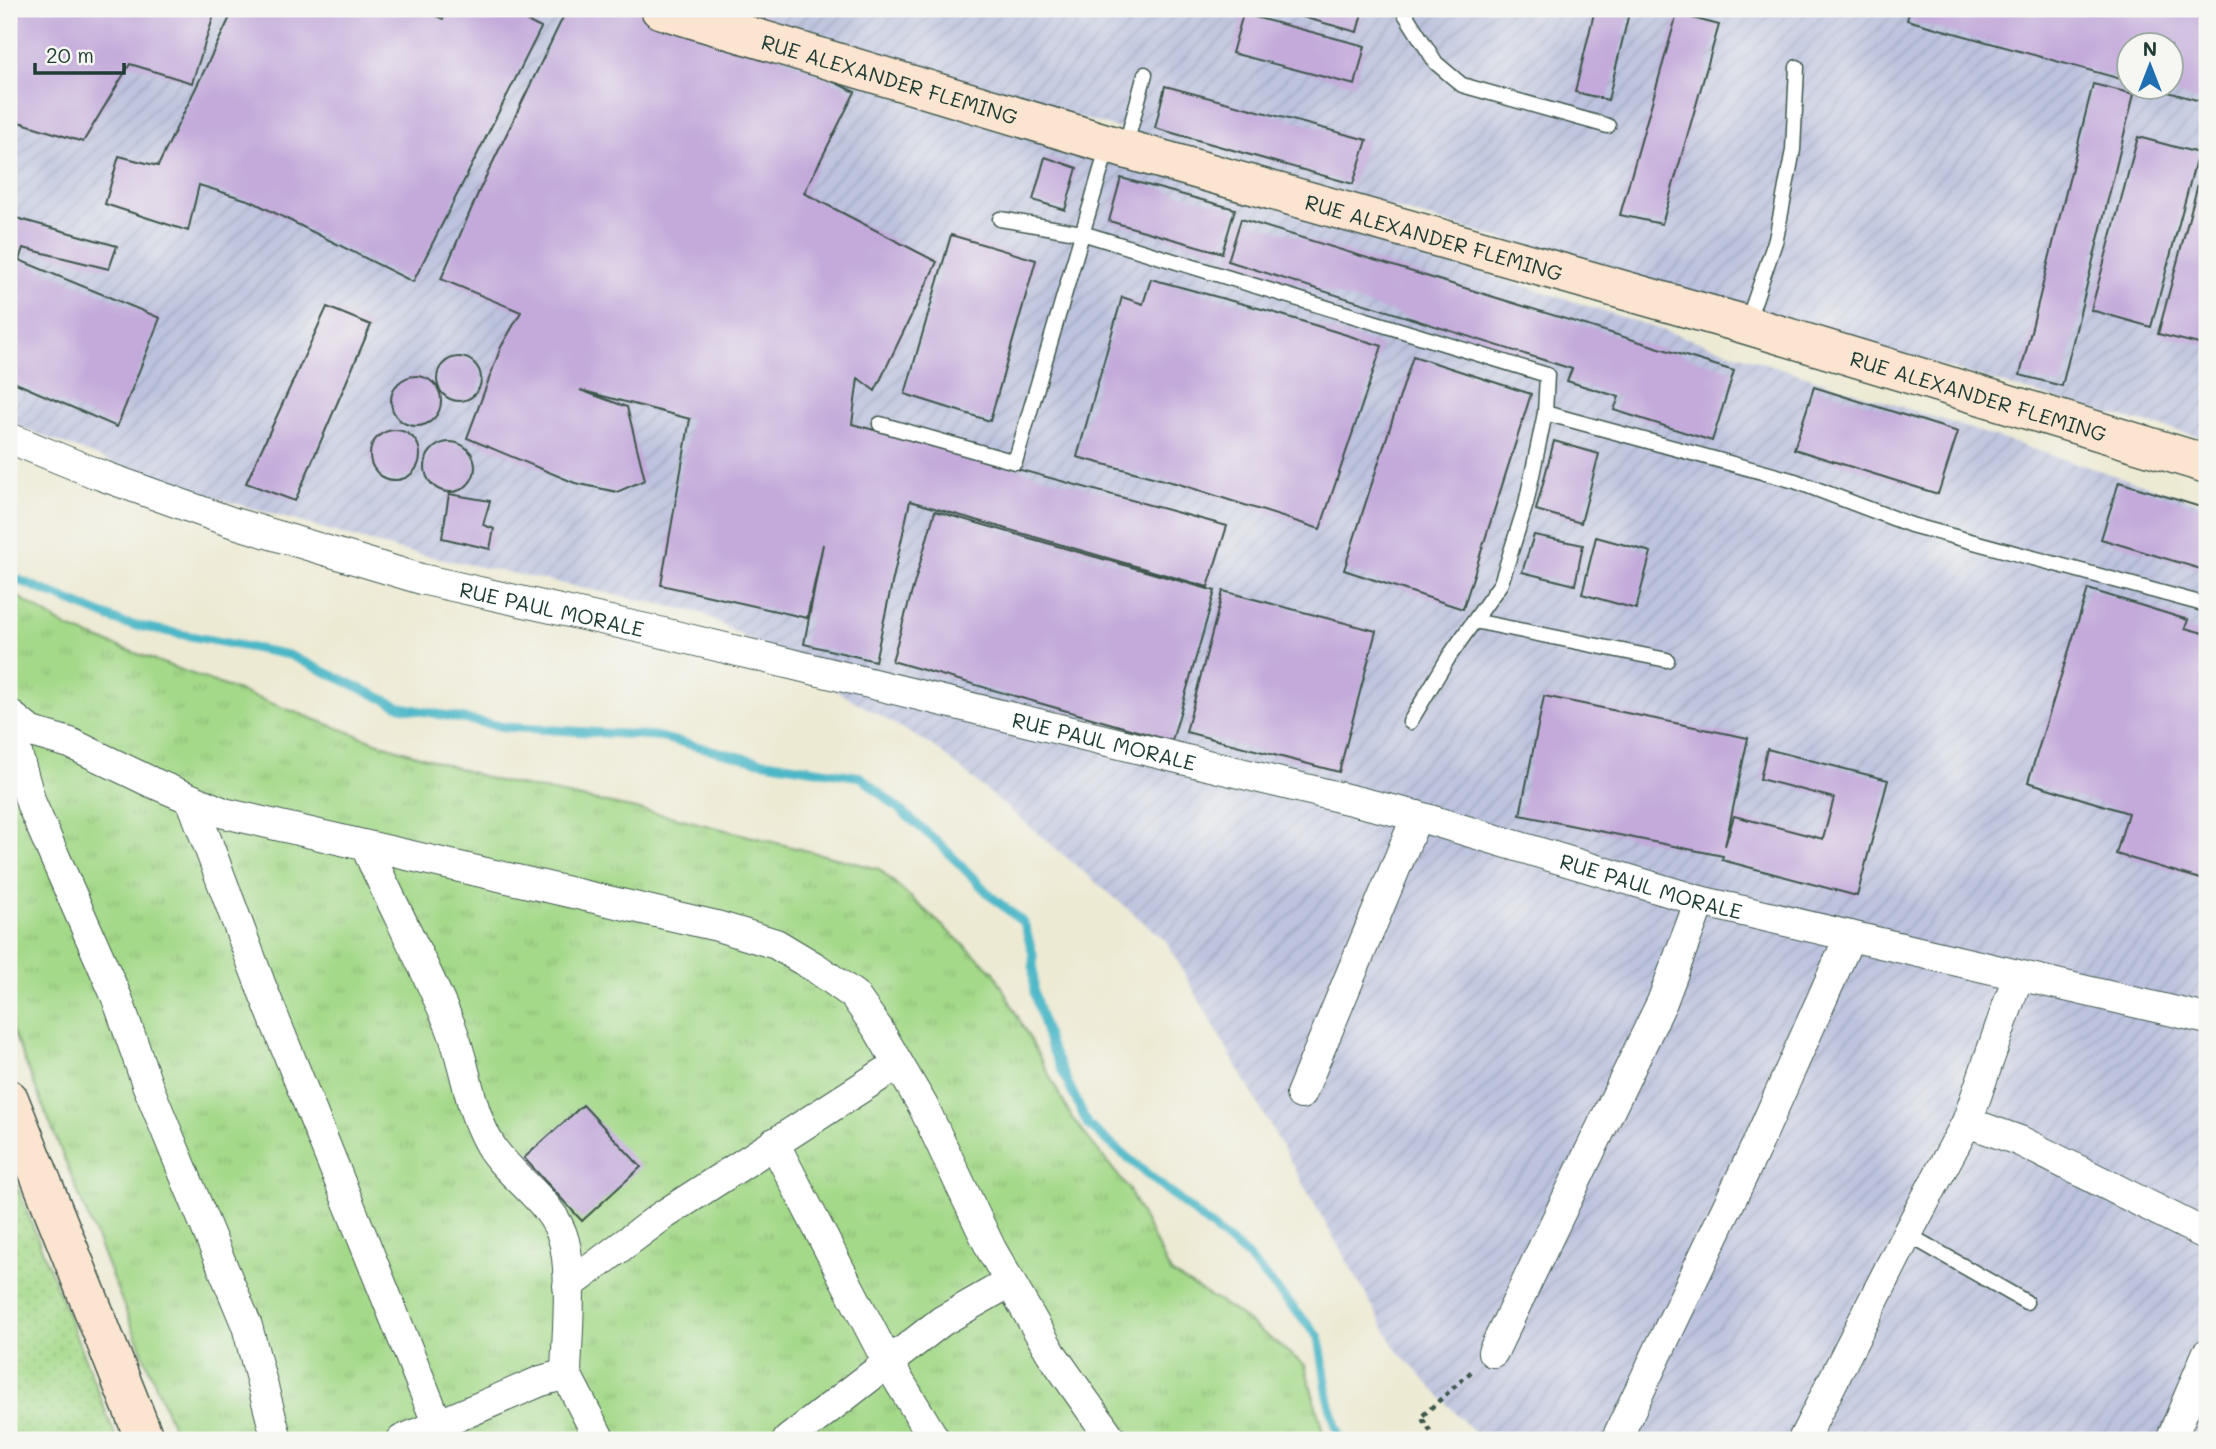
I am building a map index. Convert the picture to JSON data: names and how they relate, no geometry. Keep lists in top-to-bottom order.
{
  "streets": {
    "street": ["RUE ALEXANDER FLEMING", "RUE PAUL MORALE"]
  },
  "scale_bar": "20 m",
  "north": "top"
}
